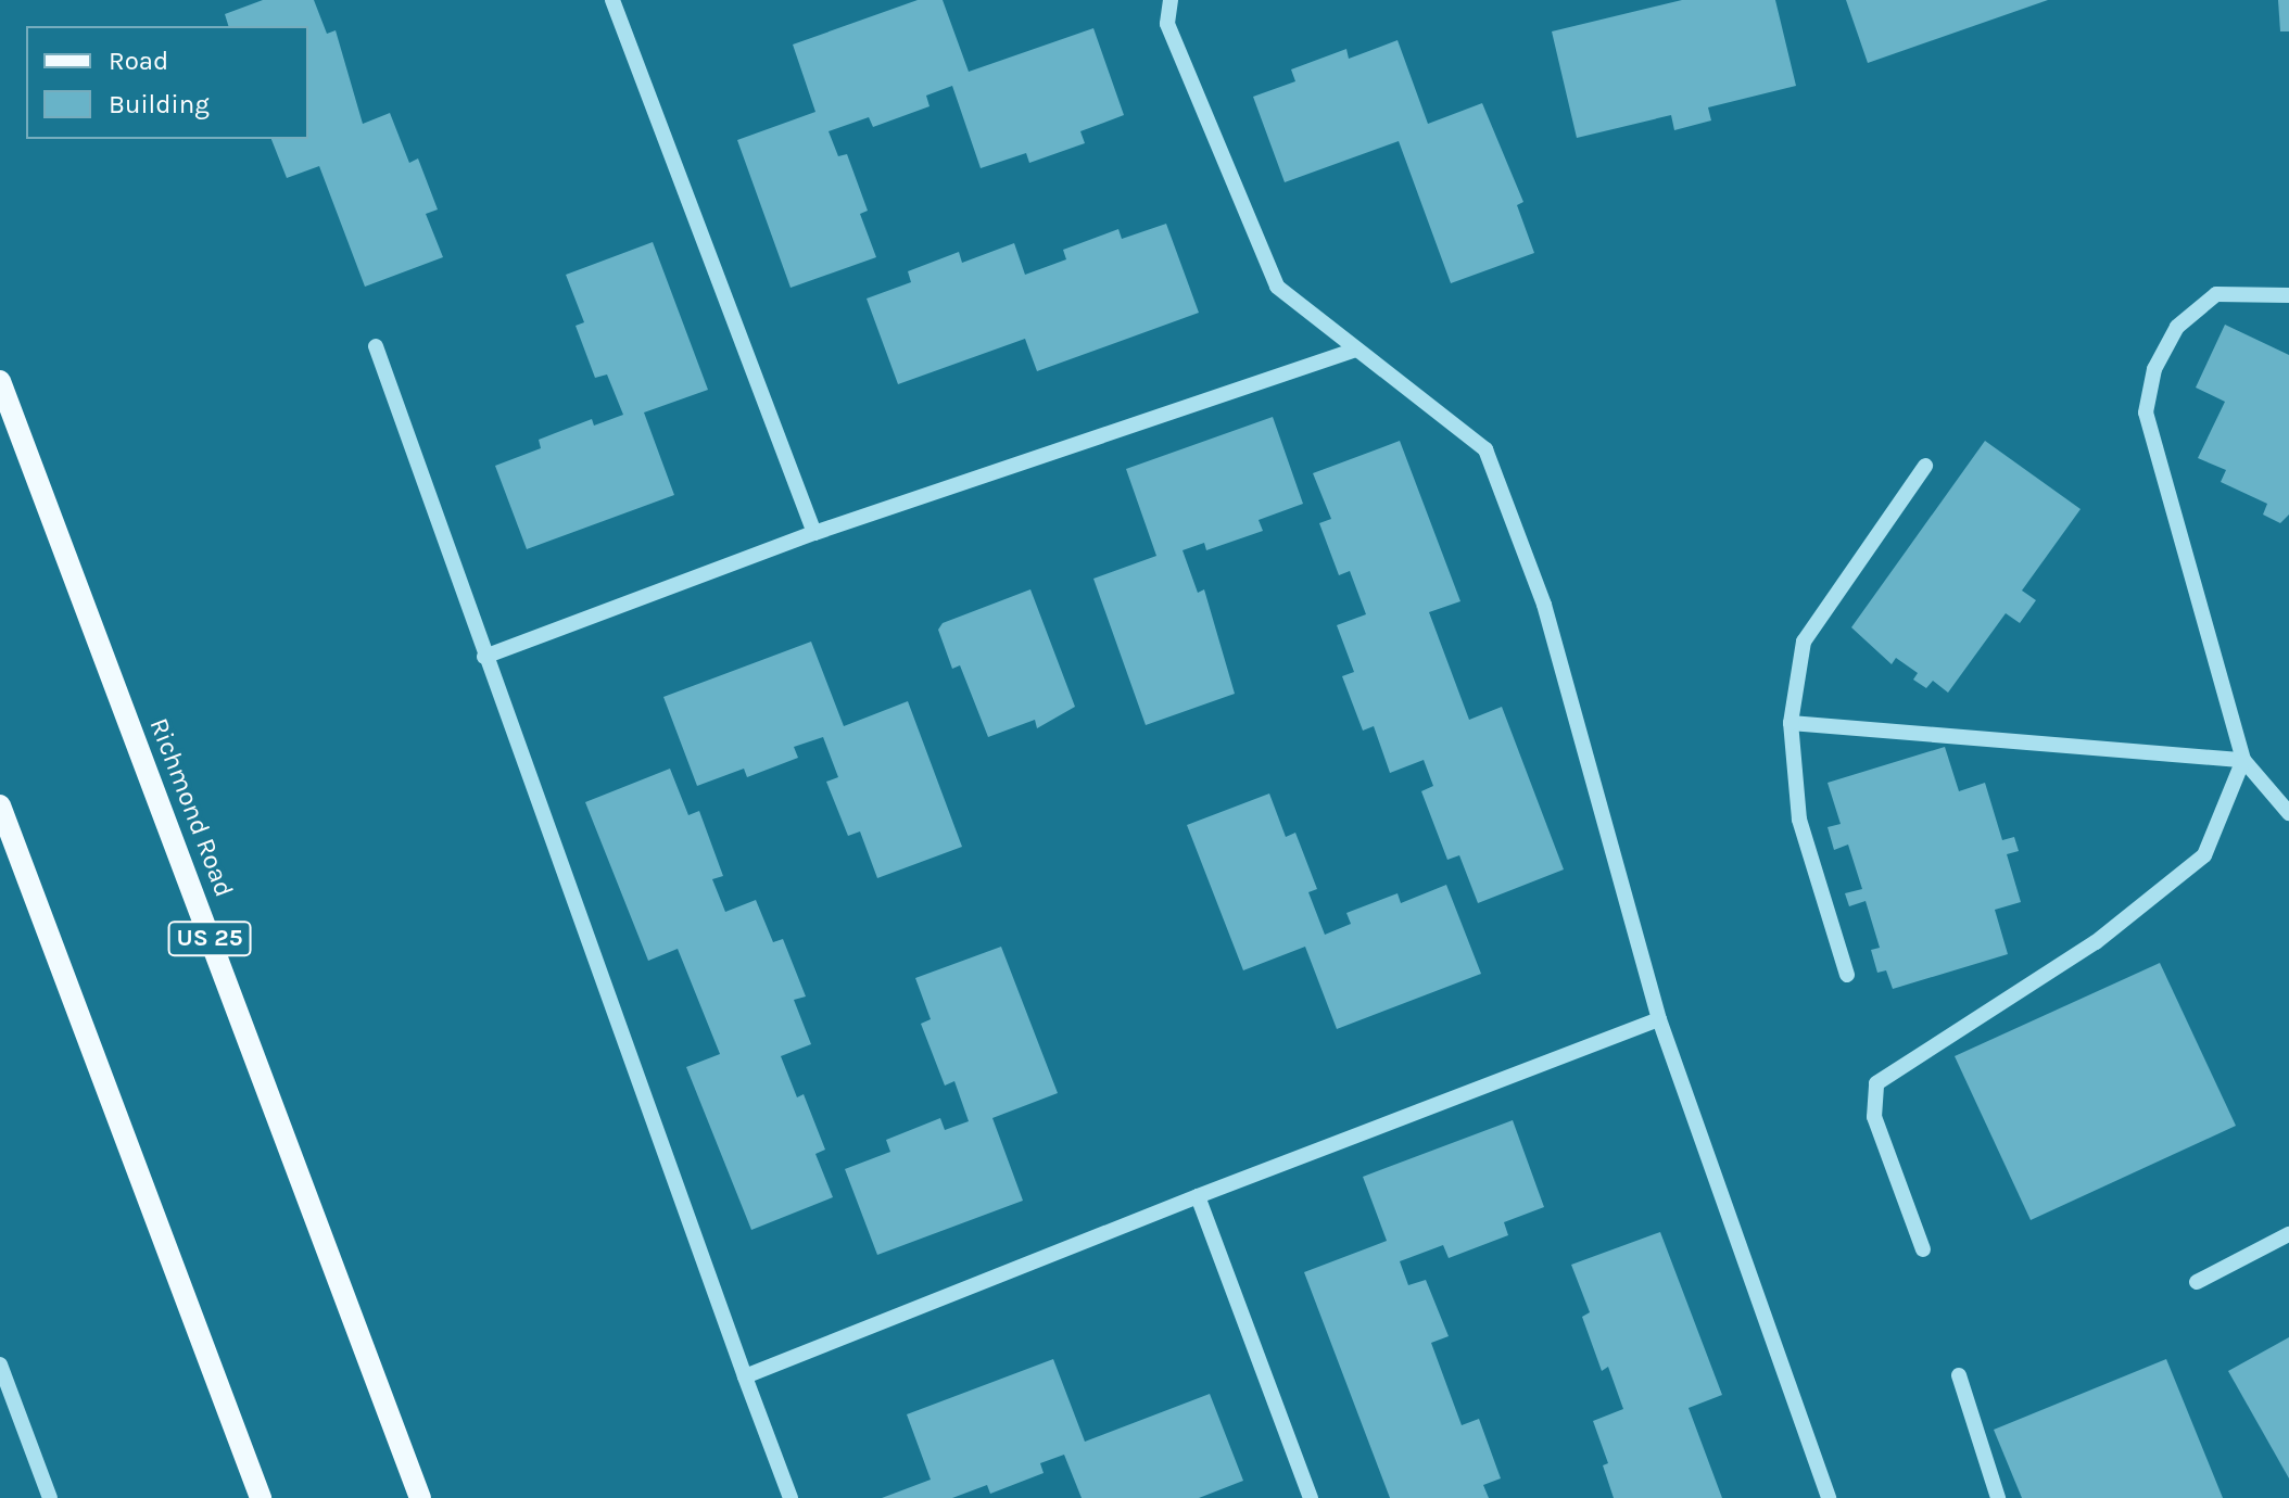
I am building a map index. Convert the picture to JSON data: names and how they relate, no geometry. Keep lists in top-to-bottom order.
{
  "streets": {
    "main road": ["Richmond Road", "US 25"]
  },
  "legend": ["Road", "Building"]
}
